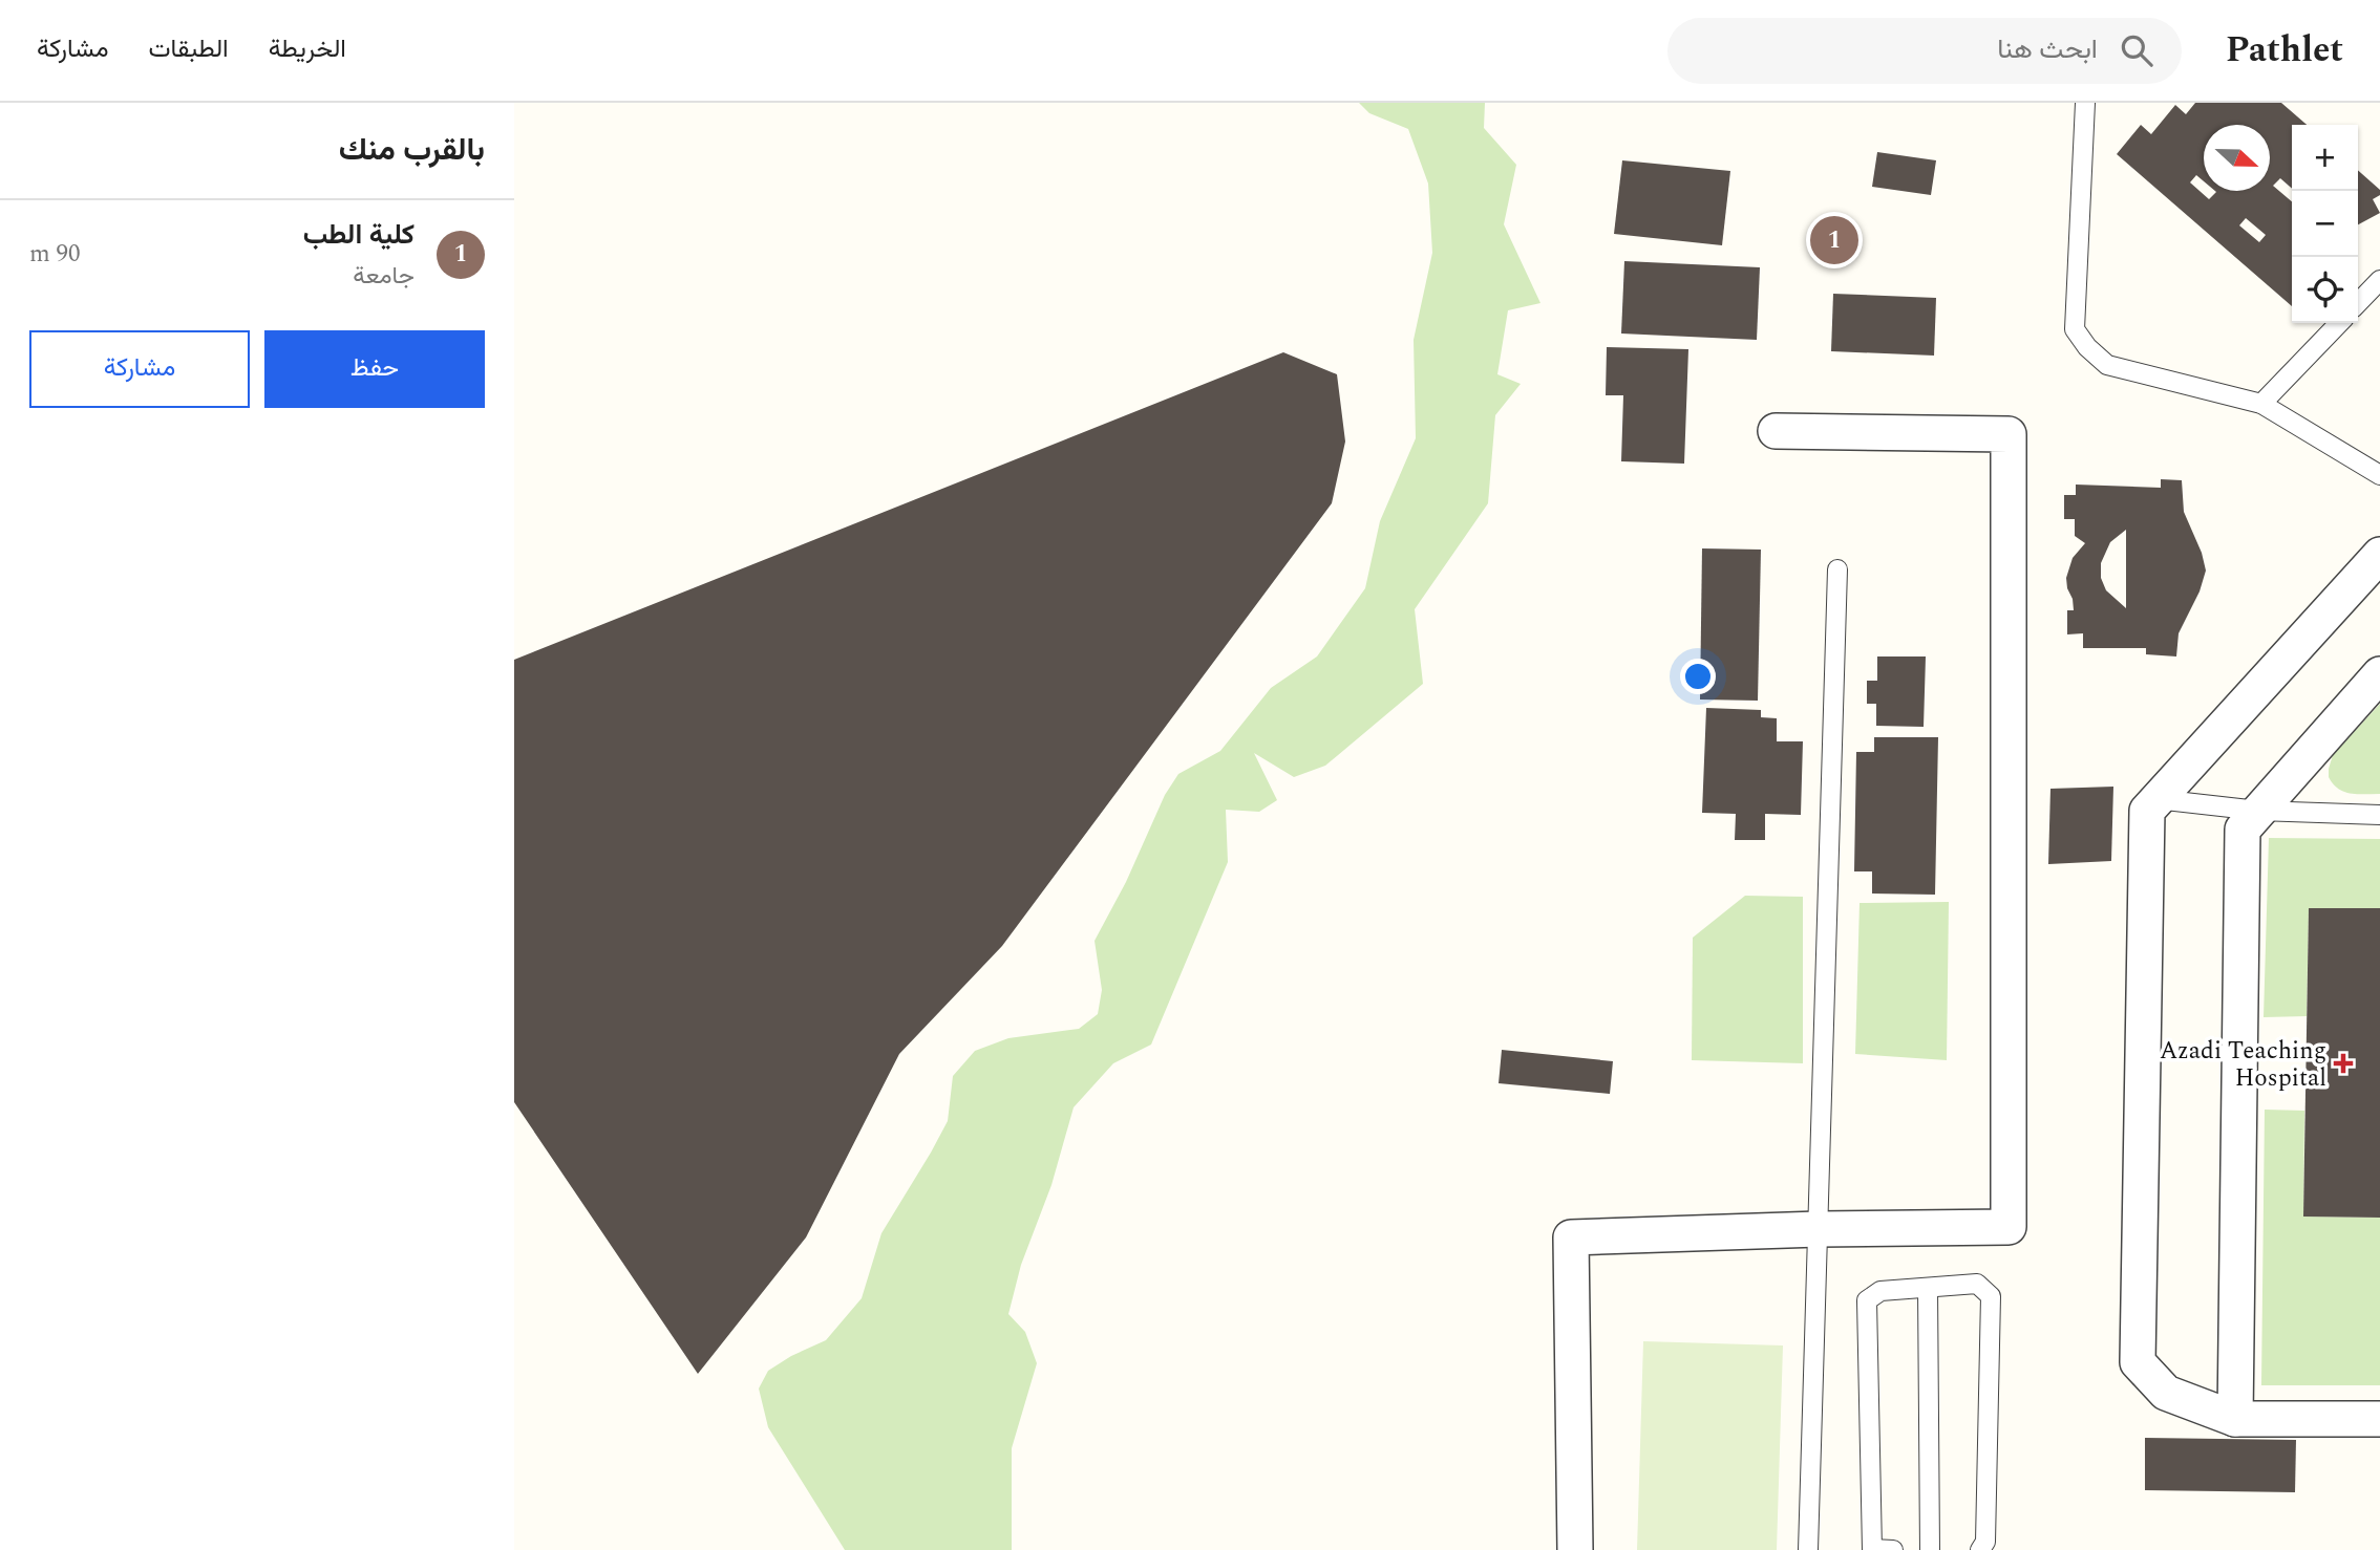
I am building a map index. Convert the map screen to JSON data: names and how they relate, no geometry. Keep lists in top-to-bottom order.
{
  "places": {
    "health": ["Azadi Teaching Hospital"]
  },
  "north": "right",
  "page": {
    "header": "Pathlet",
    "search": "ابحث هنا",
    "nav": ["الخريطة", "الطبقات", "مشاركة"],
    "heading": "بالقرب منك",
    "map_buttons": ["+", "−"],
    "list": [
      {
        "mark": "1",
        "name": "كلية الطب",
        "note": "جامعة",
        "value": "90 m"
      }
    ],
    "pins": "1",
    "buttons": ["حفظ", "مشاركة"]
  }
}
